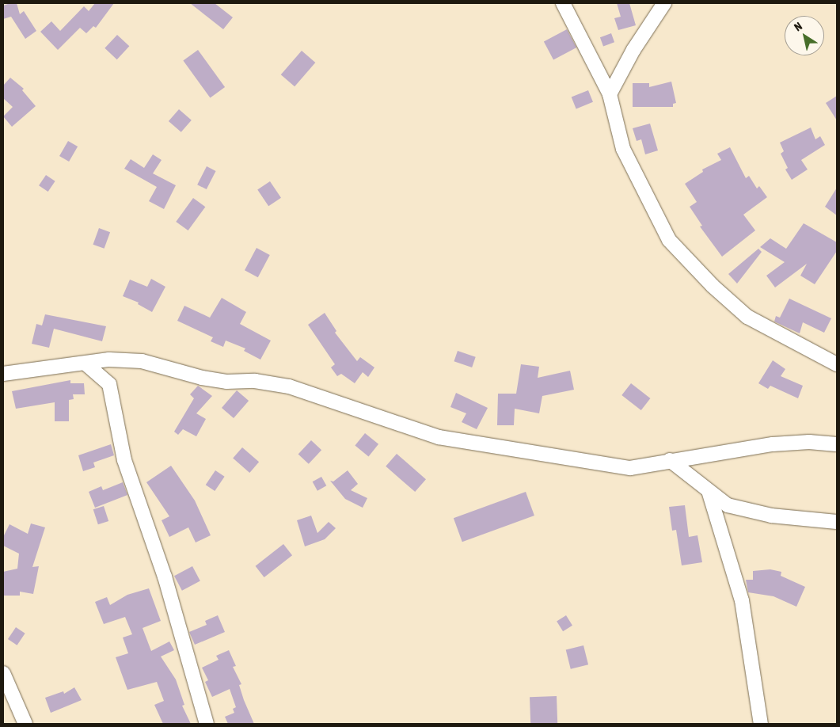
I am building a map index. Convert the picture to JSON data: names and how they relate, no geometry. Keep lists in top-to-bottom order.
{
  "north": "top left"
}
